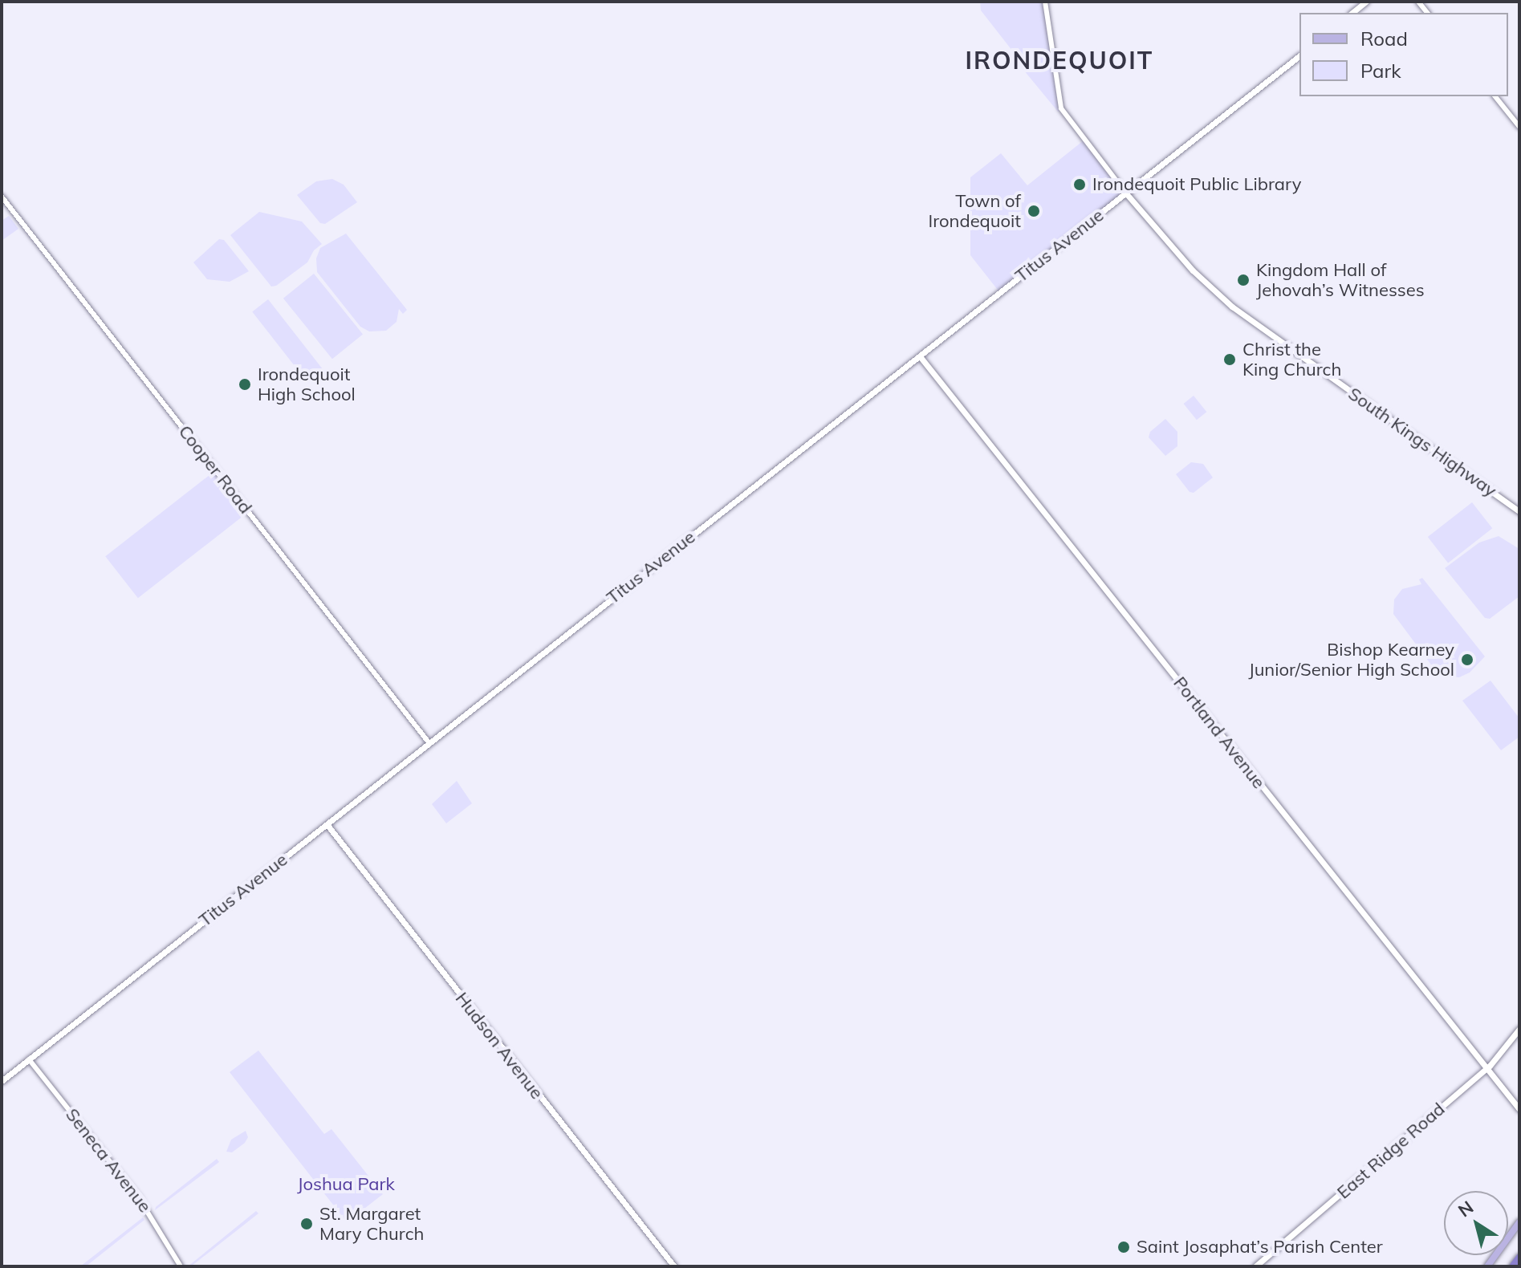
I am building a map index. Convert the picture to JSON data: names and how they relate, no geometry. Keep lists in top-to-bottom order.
{
  "streets": {
    "main road": [
      "Titus Avenue",
      "South Kings Highway",
      "Portland Avenue",
      "Hudson Avenue",
      "East Ridge Road"
    ],
    "street": ["Cooper Road", "Seneca Avenue"]
  },
  "crossings": [
    ["Titus Avenue", "South Kings Highway"],
    ["Titus Avenue", "Cooper Road"],
    ["Titus Avenue", "Portland Avenue"],
    ["Titus Avenue", "Hudson Avenue"],
    ["Titus Avenue", "Seneca Avenue"],
    ["Portland Avenue", "East Ridge Road"]
  ],
  "districts": ["IRONDEQUOIT"],
  "parks": ["Joshua Park"],
  "places": [
    "Irondequoit Public Library",
    "Town of Irondequoit",
    "Kingdom Hall of Jehovah’s Witnesses",
    "Christ the King Church",
    "Irondequoit High School",
    "Bishop Kearney Junior/Senior High School",
    "St. Margaret Mary Church",
    "Saint Josaphat’s Parish Center"
  ],
  "legend": ["Road", "Park"],
  "north": "top left"
}
